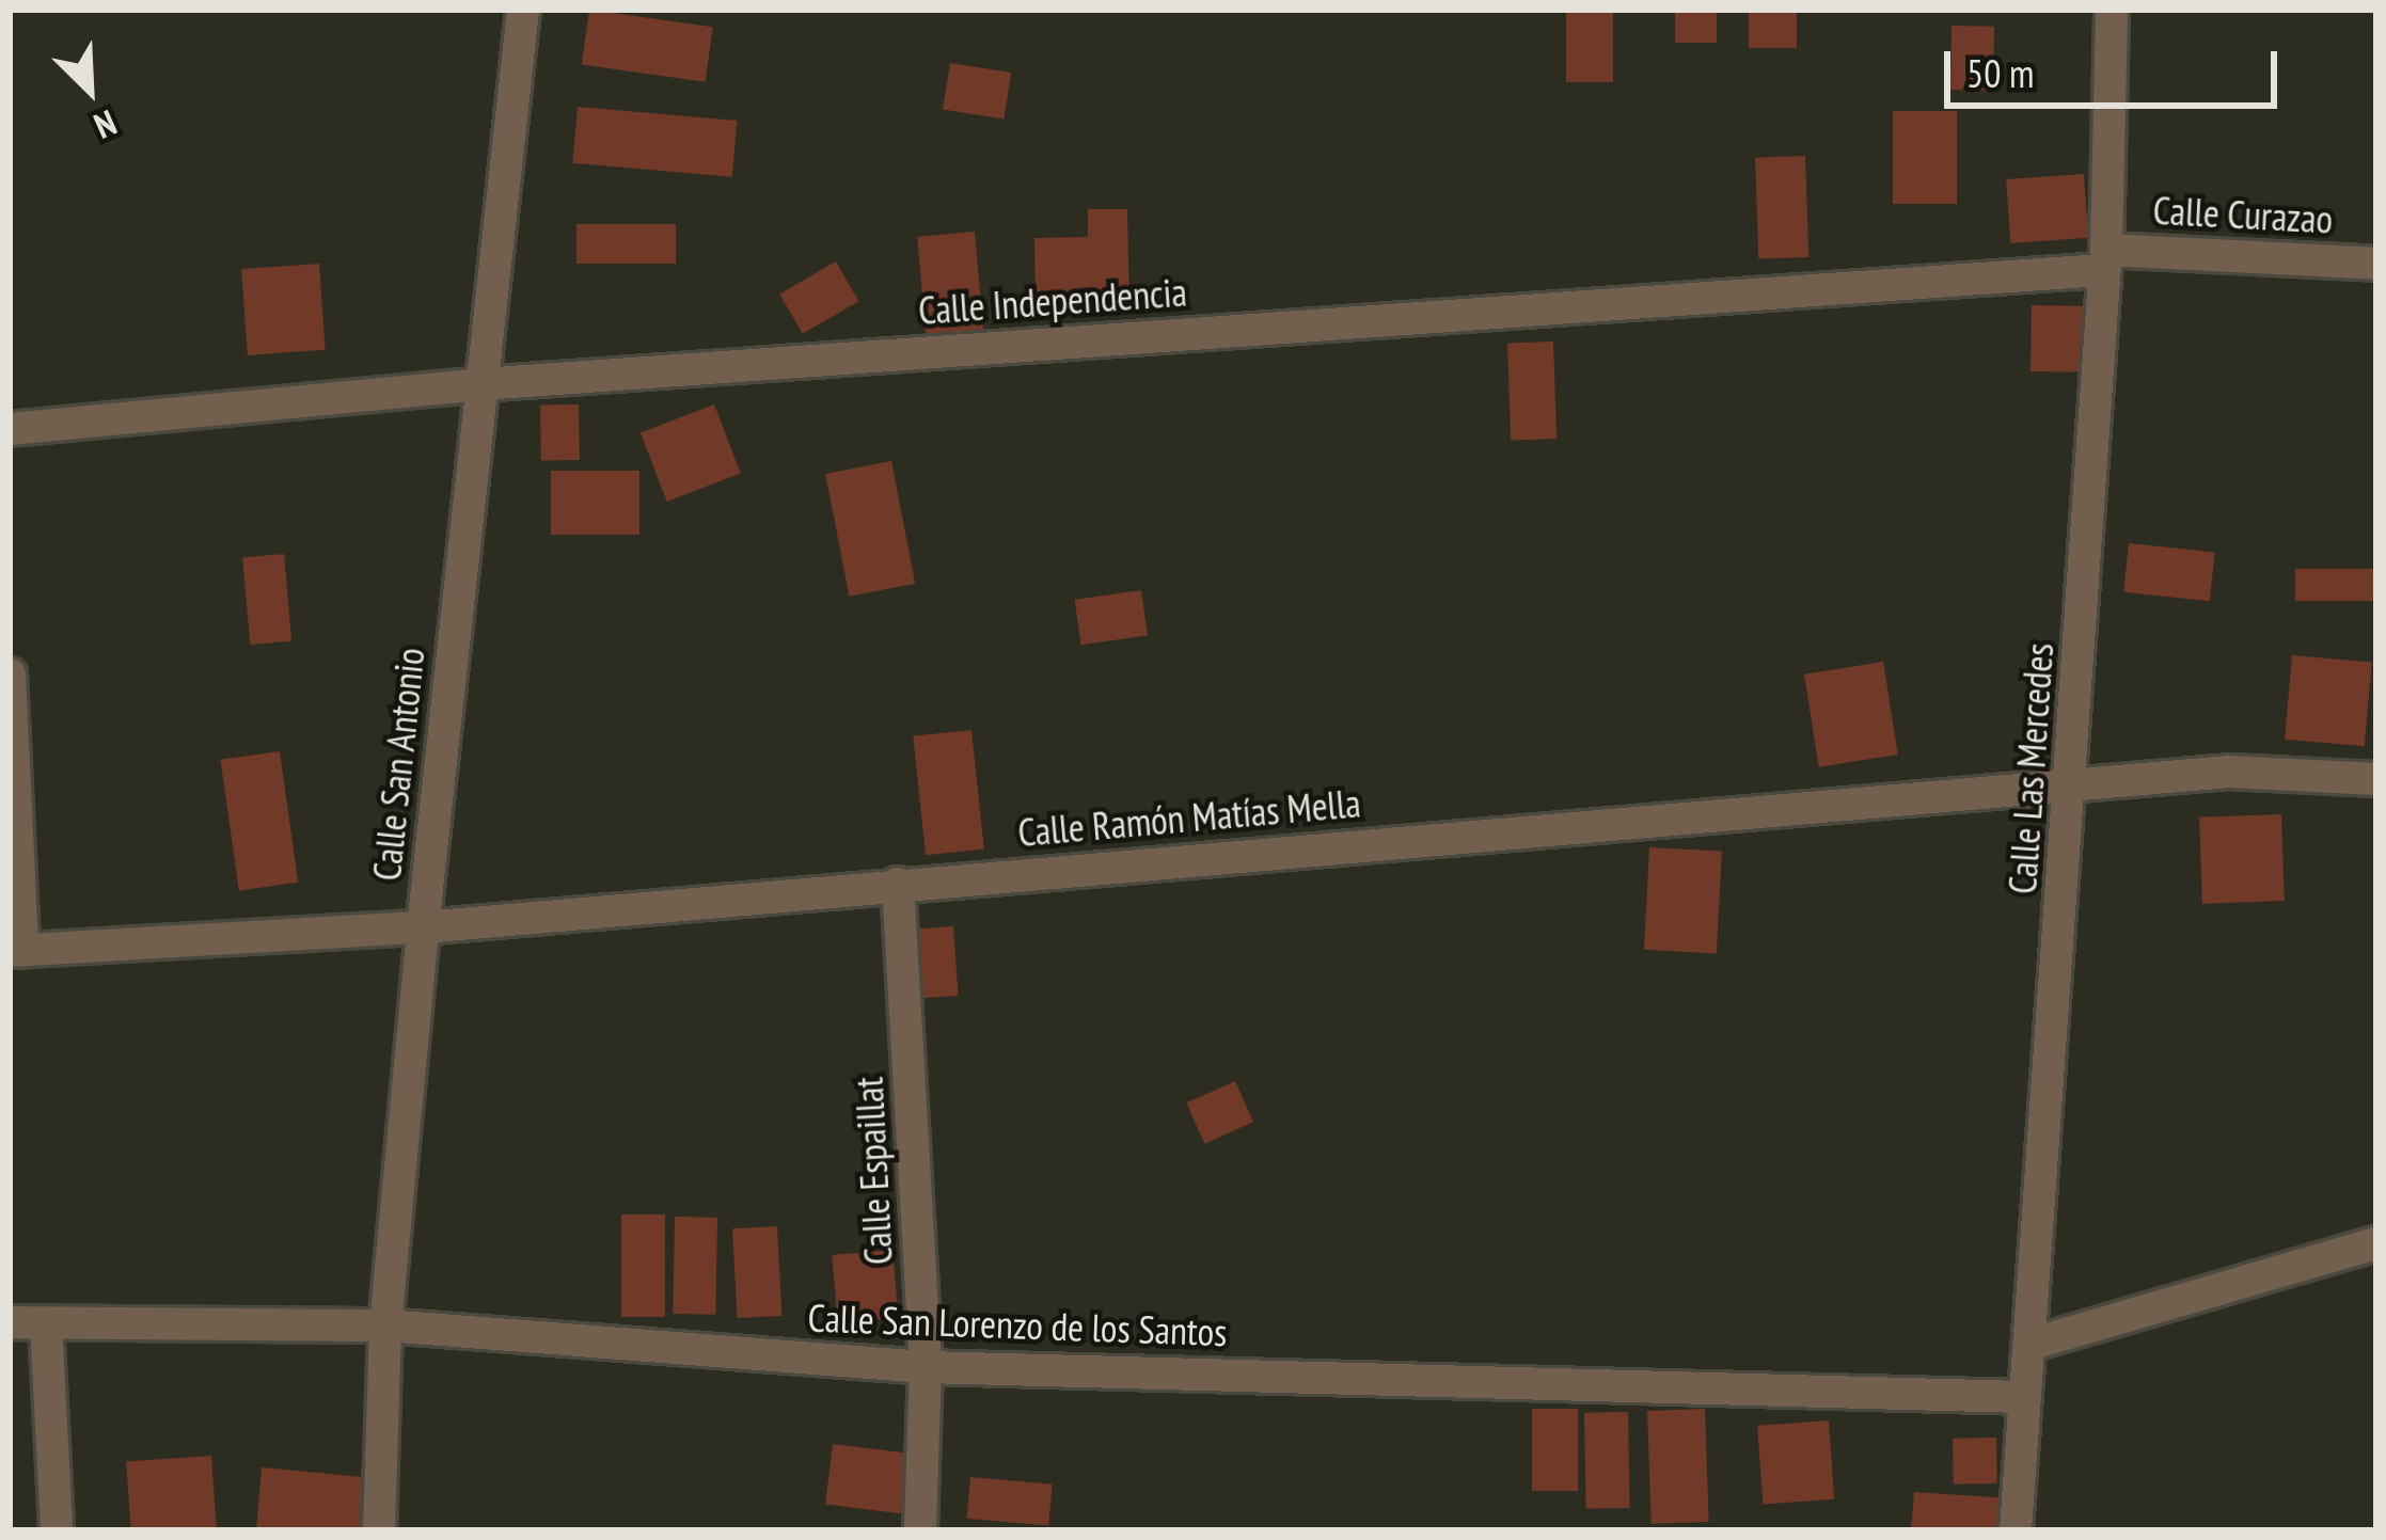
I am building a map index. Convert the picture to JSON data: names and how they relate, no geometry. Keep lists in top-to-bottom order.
{
  "streets": {
    "street": [
      "Calle Curazao",
      "Calle Independencia",
      "Calle San Antonio",
      "Calle Las Mercedes",
      "Calle Ramón Matías Mella",
      "Calle Espaillat",
      "Calle San Lorenzo de los Santos"
    ]
  },
  "crossings": [
    ["Calle Curazao", "Calle Independencia"],
    ["Calle Curazao", "Calle Las Mercedes"],
    ["Calle Independencia", "Calle San Antonio"],
    ["Calle Independencia", "Calle Las Mercedes"],
    ["Calle San Antonio", "Calle Ramón Matías Mella"],
    ["Calle San Antonio", "Calle San Lorenzo de los Santos"],
    ["Calle Las Mercedes", "Calle Ramón Matías Mella"],
    ["Calle Las Mercedes", "Calle San Lorenzo de los Santos"],
    ["Calle Ramón Matías Mella", "Calle Espaillat"],
    ["Calle Espaillat", "Calle San Lorenzo de los Santos"]
  ],
  "scale_bar": "50 m",
  "north": "bottom right"
}
